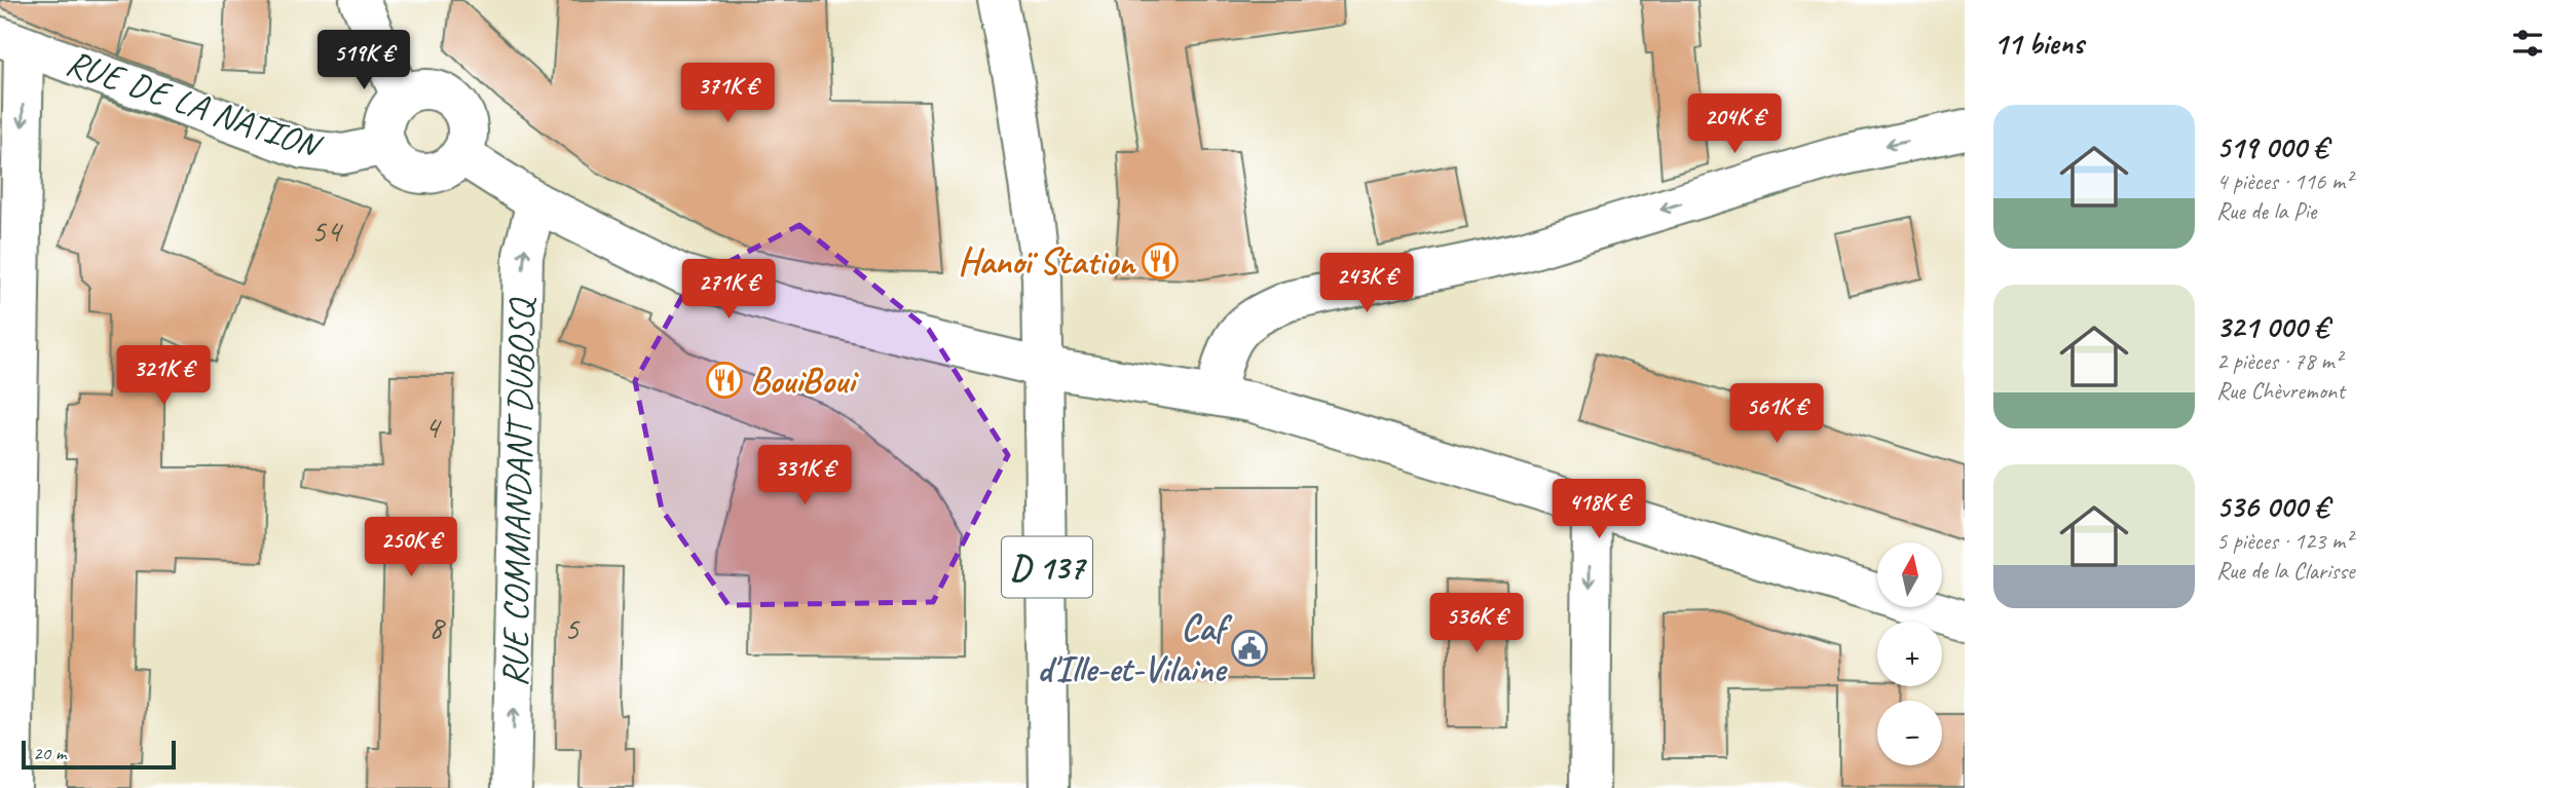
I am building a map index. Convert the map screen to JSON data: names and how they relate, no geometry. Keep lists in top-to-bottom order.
{
  "streets": {
    "street": ["RUE DE LA NATION", "RUE COMMANDANT DUBOSQ", "D 137"]
  },
  "one_way": ["RUE COMMANDANT DUBOSQ"],
  "places": {
    "restaurant": ["Hanoï Station", "BouiBoui"],
    "public building": ["Caf d'Ille-et-Vilaine"]
  },
  "house_numbers": [
    "54",
    "4",
    "8",
    "5"
  ],
  "scale_bar": "20 m",
  "north": "top",
  "page": {
    "heading": "11 biens",
    "price": [
      "519K €",
      "371K €",
      "204K €",
      "243K €",
      "271K €",
      "321K €",
      "561K €",
      "331K €",
      "418K €",
      "250K €",
      "536K €"
    ],
    "list": [
      {
        "name": "519 000 €",
        "note": "4 pièces · 116 m² · Rue de la Pie"
      },
      {
        "name": "321 000 €",
        "note": "2 pièces · 78 m² · Rue Chèvremont"
      },
      {
        "name": "536 000 €",
        "note": "5 pièces · 123 m² · Rue de la Clarisse"
      }
    ],
    "map_buttons": ["+", "−"],
    "scale": "20 m"
  }
}
